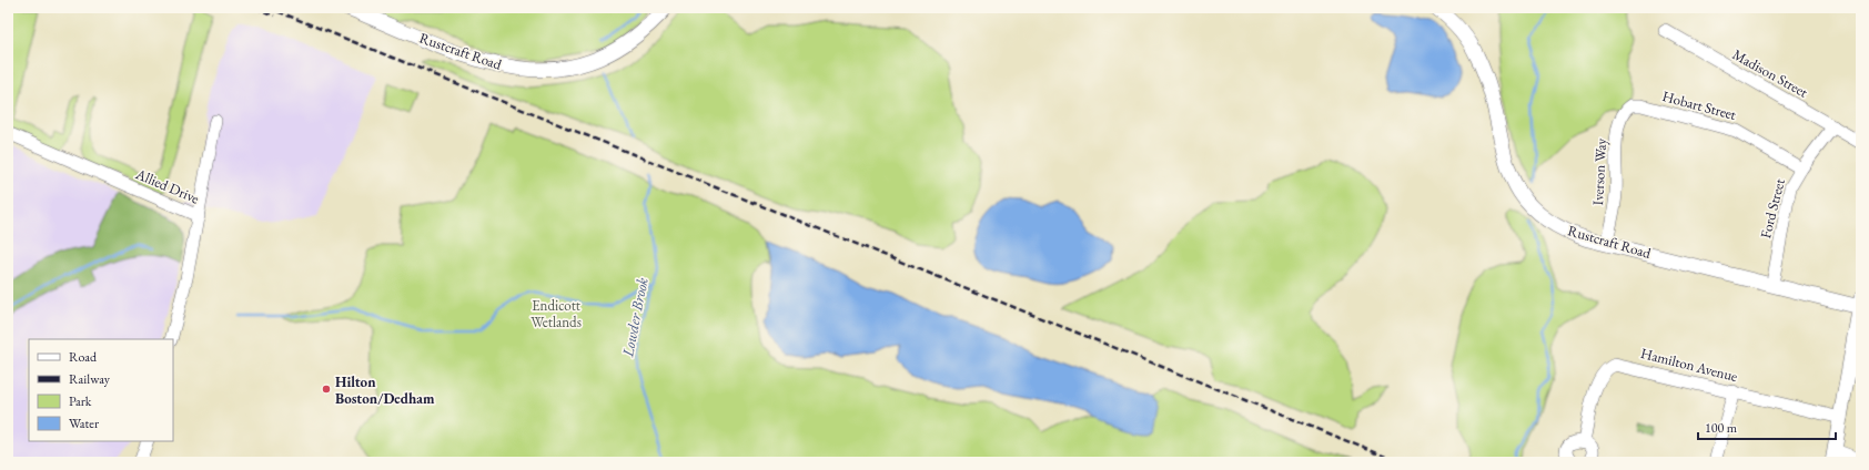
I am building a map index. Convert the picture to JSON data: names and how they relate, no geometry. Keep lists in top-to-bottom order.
{
  "streets": {
    "main road": ["Rustcraft Road"],
    "street": [
      "Madison Street",
      "Hobart Street",
      "Iverson Way",
      "Allied Drive",
      "Ford Street",
      "Hamilton Avenue"
    ]
  },
  "crossings": [
    ["Rustcraft Road", "Iverson Way"],
    ["Rustcraft Road", "Ford Street"],
    ["Madison Street", "Ford Street"],
    ["Hobart Street", "Iverson Way"],
    ["Hobart Street", "Ford Street"]
  ],
  "water": ["Lowder Brook"],
  "parks": ["Endicott Wetlands"],
  "places": ["Hilton Boston/Dedham"],
  "legend": [
    "Road",
    "Railway",
    "Park",
    "Water"
  ],
  "scale_bar": "100 m"
}
